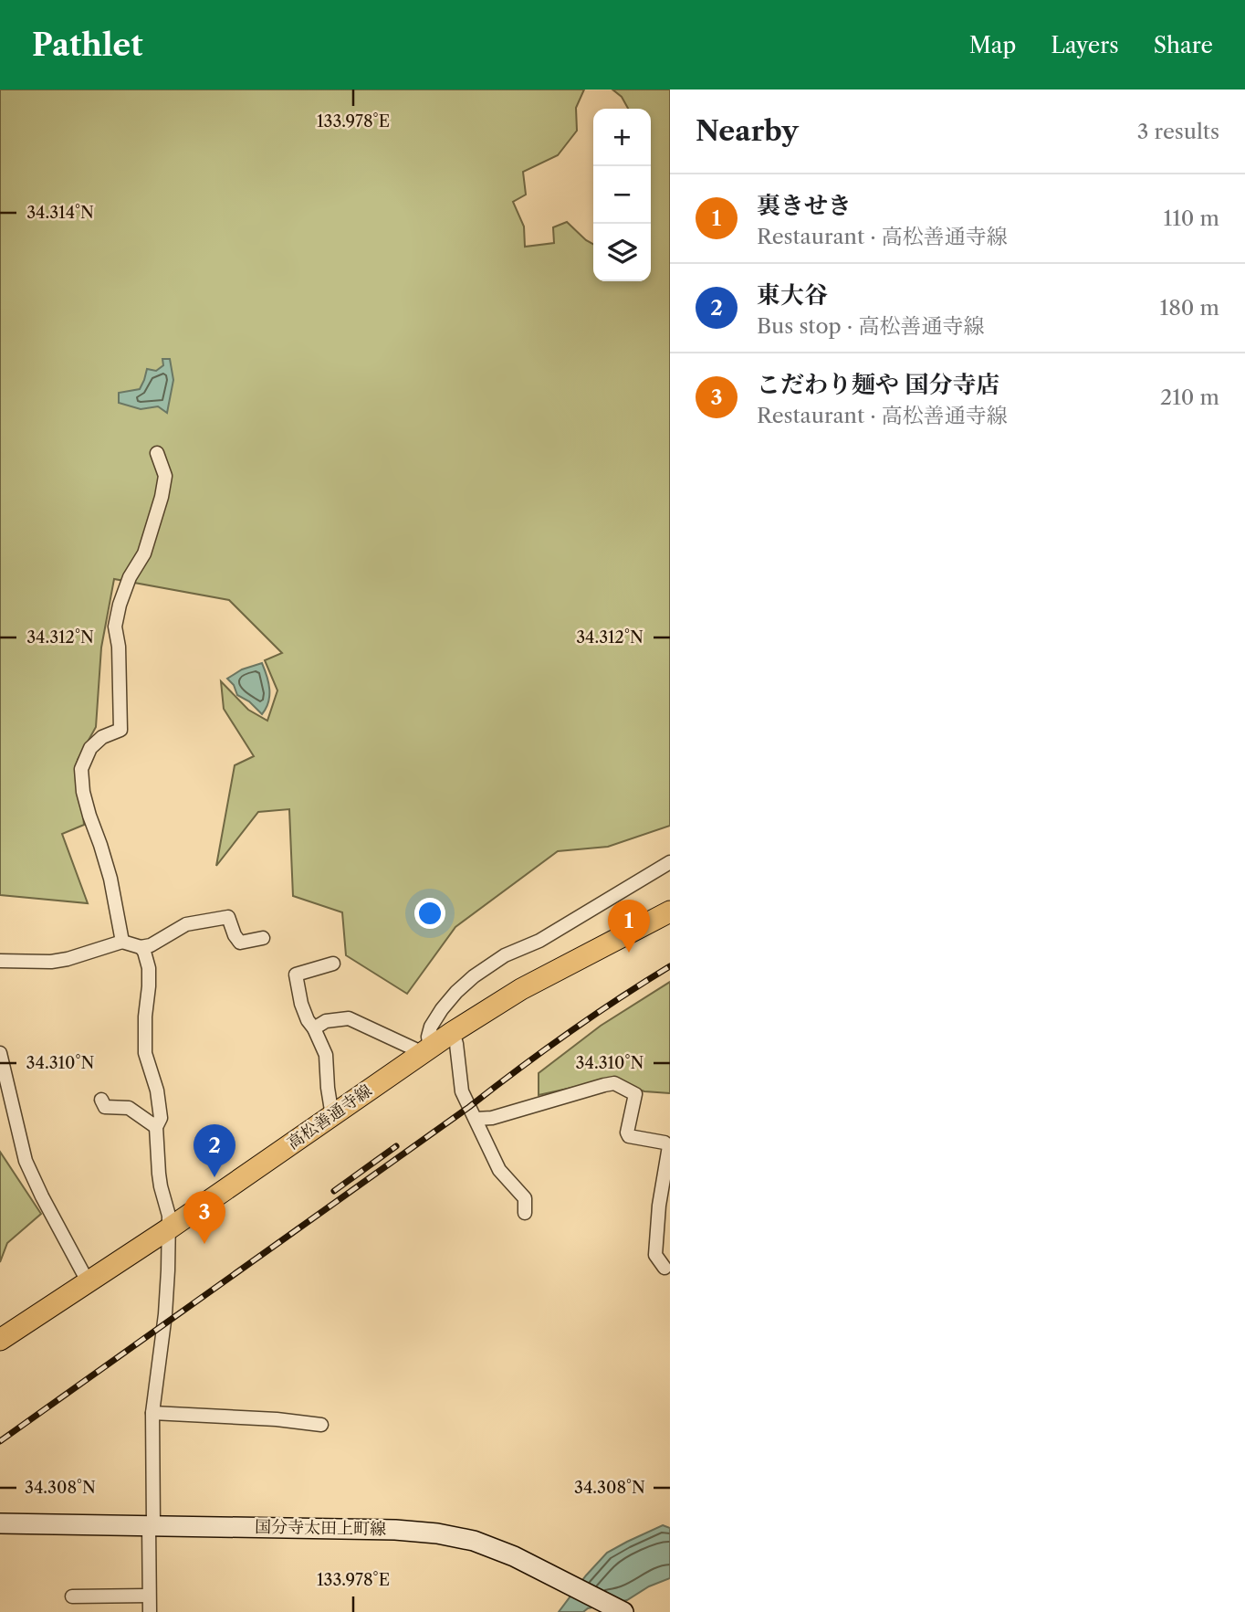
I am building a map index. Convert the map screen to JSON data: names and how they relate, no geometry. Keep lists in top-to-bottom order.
{
  "streets": {
    "main road": ["高松善通寺線", "国分寺太田上町線"]
  },
  "page": {
    "header": "Pathlet",
    "nav": ["Map", "Layers", "Share"],
    "heading": ["Nearby", "3 results"],
    "map_buttons": ["+", "−"],
    "list": [
      {
        "mark": "1",
        "name": "裏きせき",
        "note": "Restaurant · 高松善通寺線",
        "value": "110 m"
      },
      {
        "mark": "2",
        "name": "東大谷",
        "note": "Bus stop · 高松善通寺線",
        "value": "180 m"
      },
      {
        "mark": "3",
        "name": "こだわり麺や 国分寺店",
        "note": "Restaurant · 高松善通寺線",
        "value": "210 m"
      }
    ],
    "pins": ["1", "2", "3"]
  },
  "coordinates": [
    "133.978°E",
    "34.314°N",
    "34.312°N",
    "34.310°N",
    "34.308°N"
  ]
}
